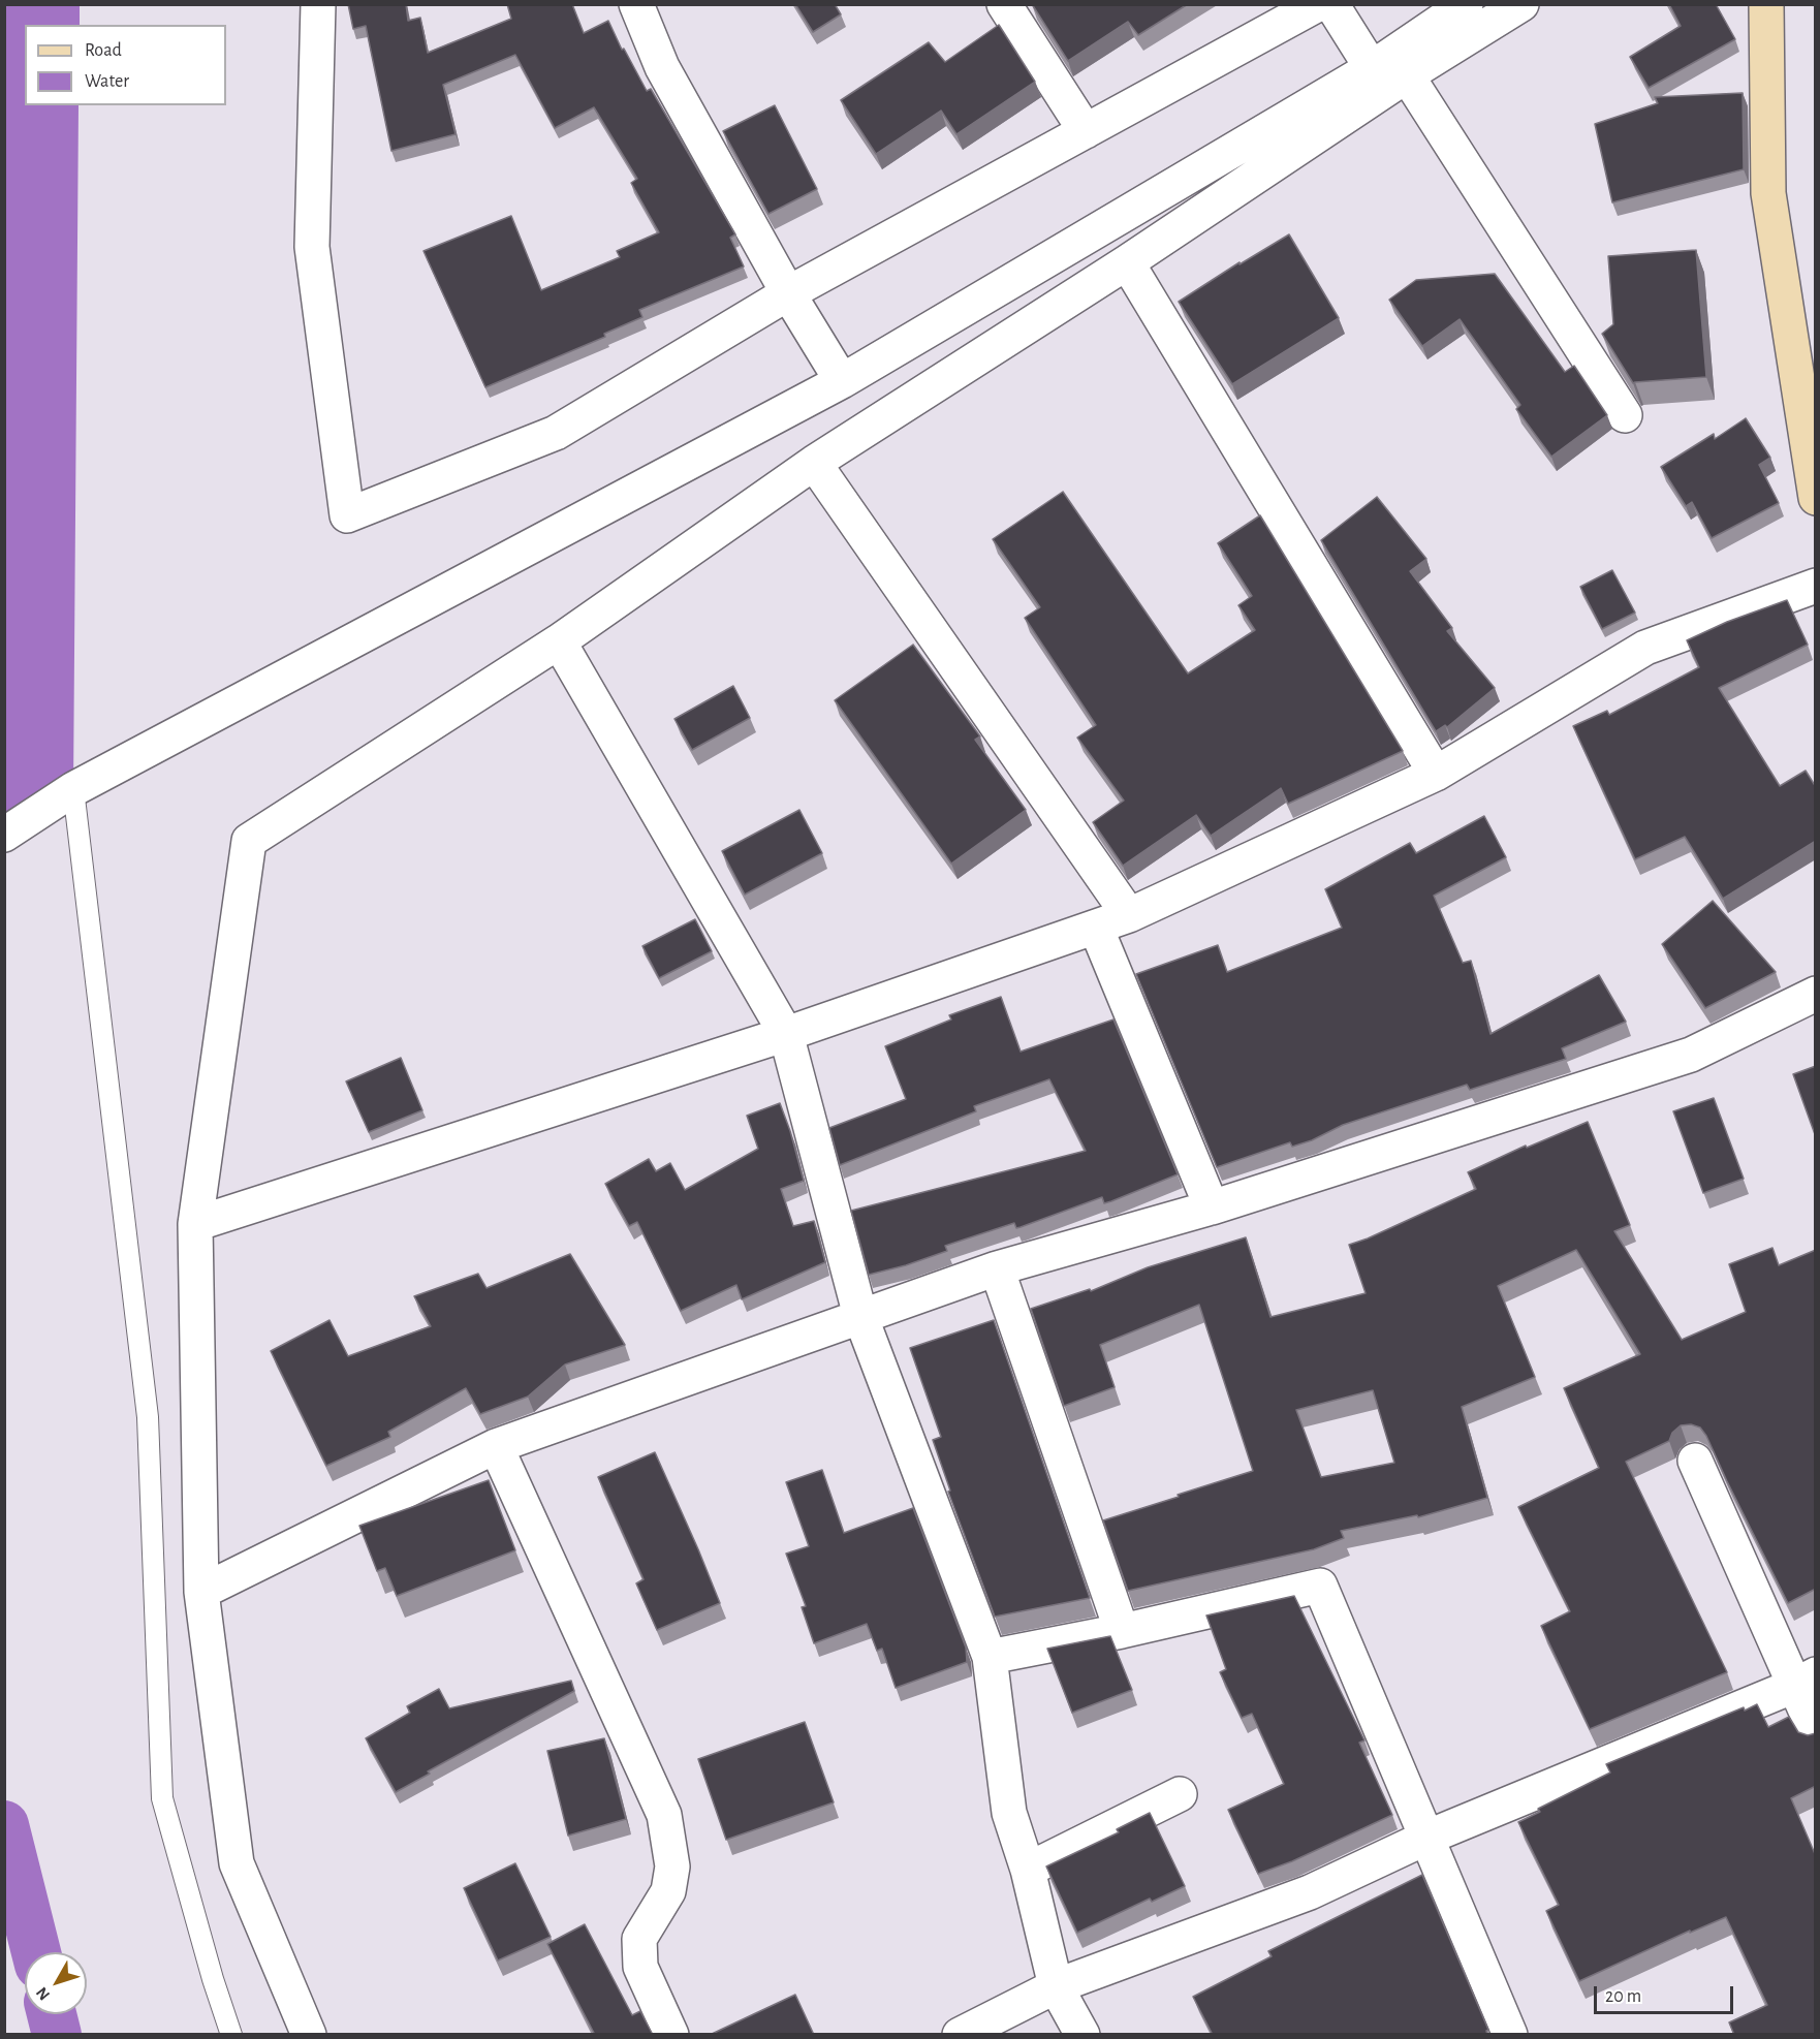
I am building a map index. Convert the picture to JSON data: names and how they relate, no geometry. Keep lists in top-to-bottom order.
{
  "legend": ["Road", "Water"],
  "scale_bar": "20 m",
  "north": "bottom left"
}
